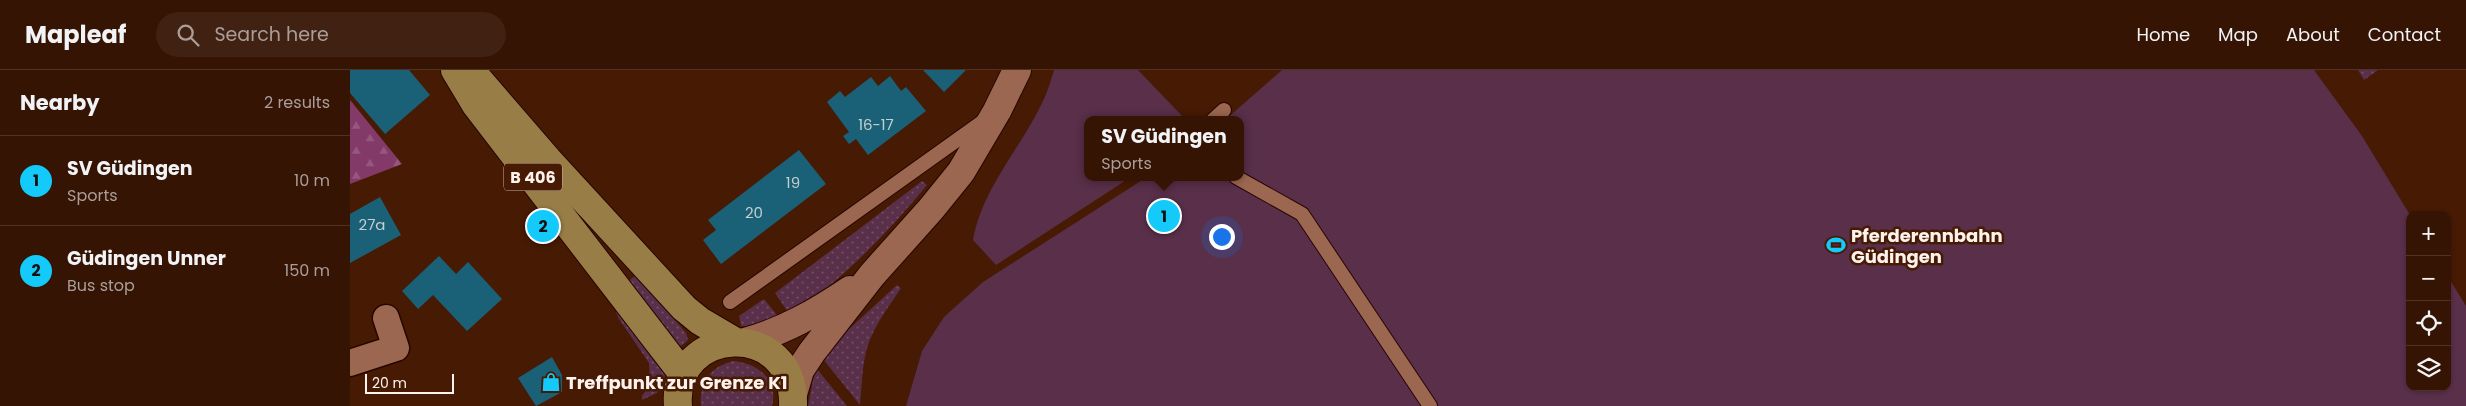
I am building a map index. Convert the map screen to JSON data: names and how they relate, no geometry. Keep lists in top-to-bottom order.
{
  "streets": {
    "main road": ["B 406"]
  },
  "places": {
    "sports": ["Pferderennbahn Güdingen"],
    "shop": ["Treffpunkt zur Grenze K1"]
  },
  "house_numbers": [
    "16-17",
    "19",
    "20",
    "27a"
  ],
  "scale_bar": "20 m",
  "page": {
    "header": "Mapleaf",
    "search": "Search here",
    "nav": [
      "Home",
      "Map",
      "About",
      "Contact"
    ],
    "heading": ["Nearby", "2 results"],
    "popup": ["SV Güdingen", "Sports"],
    "list": [
      {
        "mark": "1",
        "name": "SV Güdingen",
        "note": "Sports",
        "value": "10 m"
      },
      {
        "mark": "2",
        "name": "Güdingen Unner",
        "note": "Bus stop",
        "value": "150 m"
      }
    ],
    "pins": ["1", "2"],
    "map_buttons": ["+", "−"],
    "scale": "20 m"
  }
}
